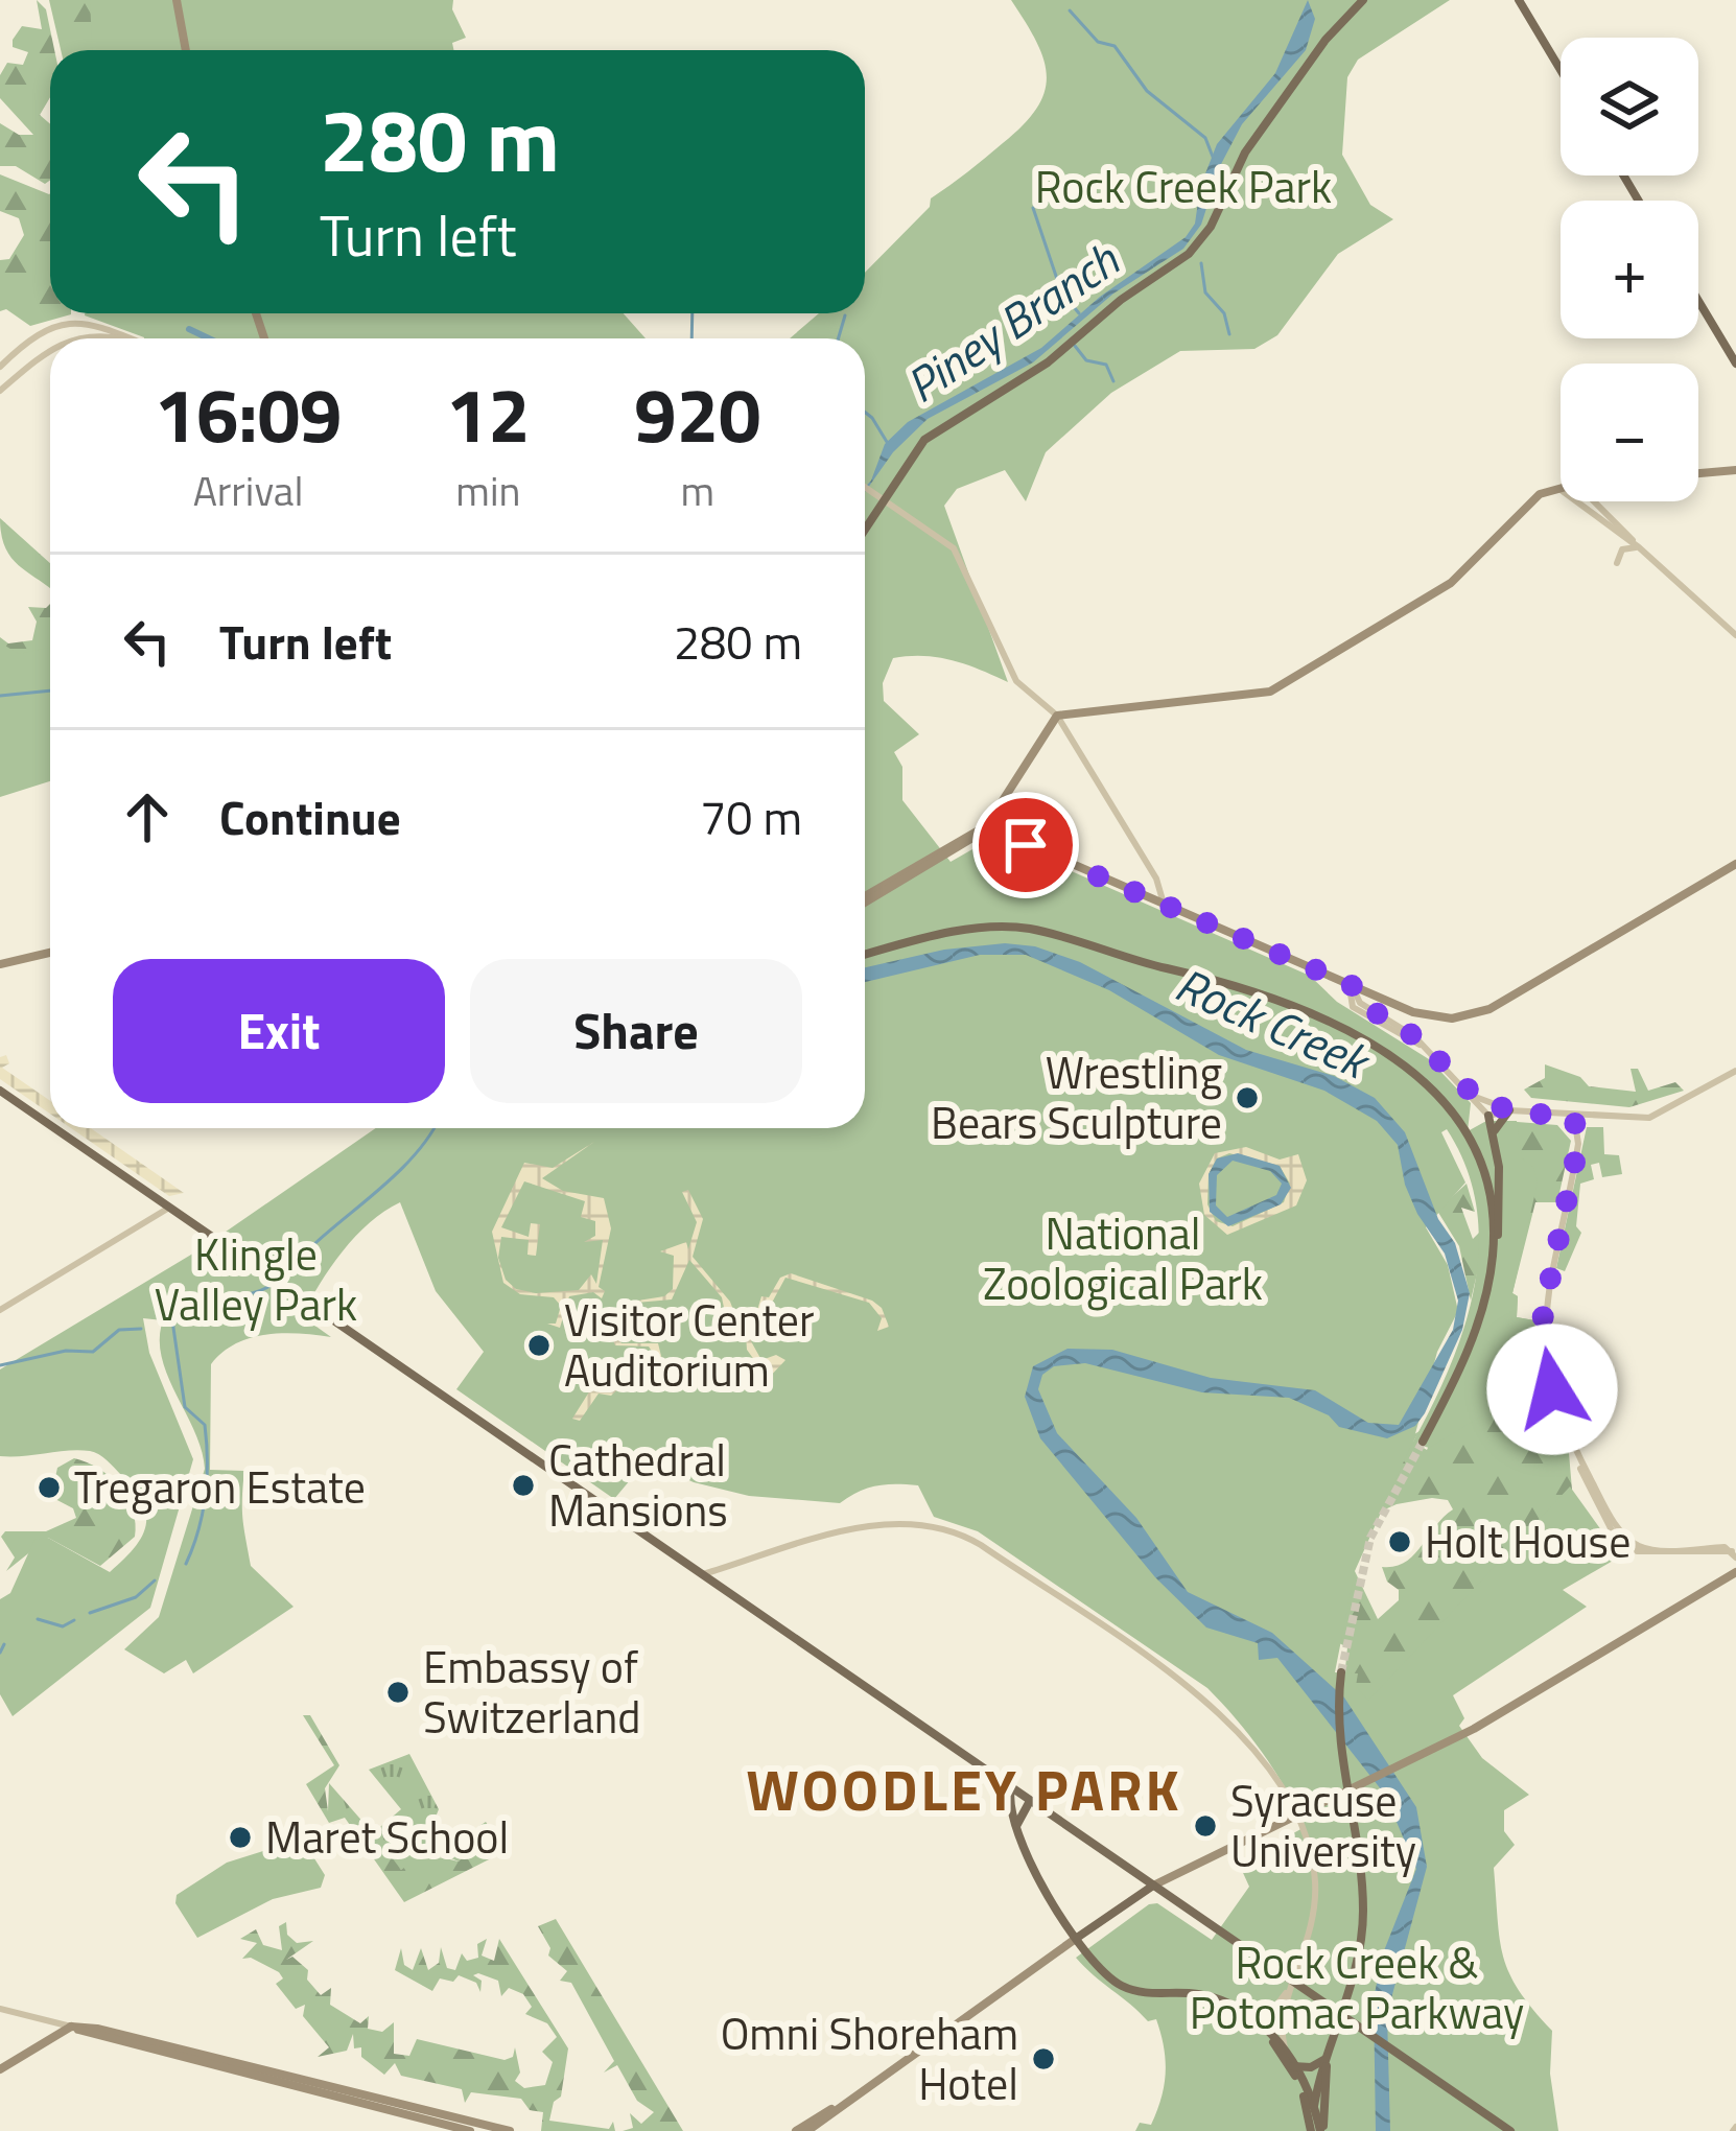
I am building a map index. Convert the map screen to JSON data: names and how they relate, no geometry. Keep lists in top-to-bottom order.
{
  "districts": ["WOODLEY PARK"],
  "water": ["Piney Branch", "Rock Creek"],
  "parks": [
    "Rock Creek Park",
    "National Zoological Park",
    "Klingle Valley Park",
    "Rock Creek & Potomac Parkway"
  ],
  "places": [
    "Wrestling Bears Sculpture",
    "Visitor Center Auditorium",
    "Cathedral Mansions",
    "Tregaron Estate",
    "Holt House",
    "Embassy of Switzerland",
    "Syracuse University",
    "Maret School",
    "Omni Shoreham Hotel"
  ],
  "page": {
    "map_buttons": ["+", "−"],
    "turn": ["280 m", "Turn left"],
    "eta": [
      "16:09",
      "Arrival",
      "12",
      "min",
      "920",
      "m"
    ],
    "list": [
      {
        "name": "Turn left",
        "value": "280 m"
      },
      {
        "name": "Continue",
        "value": "70 m"
      }
    ],
    "buttons": ["Exit", "Share"]
  }
}
